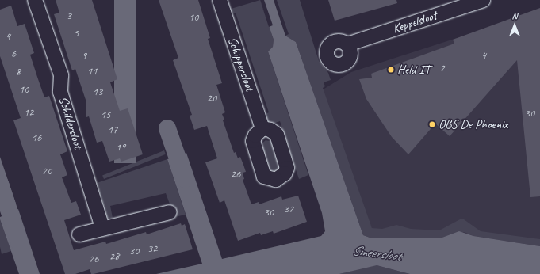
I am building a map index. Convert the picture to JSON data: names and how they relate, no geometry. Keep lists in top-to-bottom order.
{
  "streets": {
    "street": ["Keppelsloot", "Schippersloot", "Schildersloot"]
  },
  "water": ["Smeersloot"],
  "places": ["Held IT", "OBS De Phoenix"],
  "house_numbers": [
    "3",
    "10",
    "5",
    "4",
    "6",
    "4",
    "9",
    "2",
    "11",
    "8",
    "10",
    "13",
    "20",
    "12",
    "30",
    "15",
    "17",
    "16",
    "19",
    "20",
    "26",
    "32",
    "30",
    "32",
    "30",
    "28",
    "26"
  ],
  "north": "top"
}
